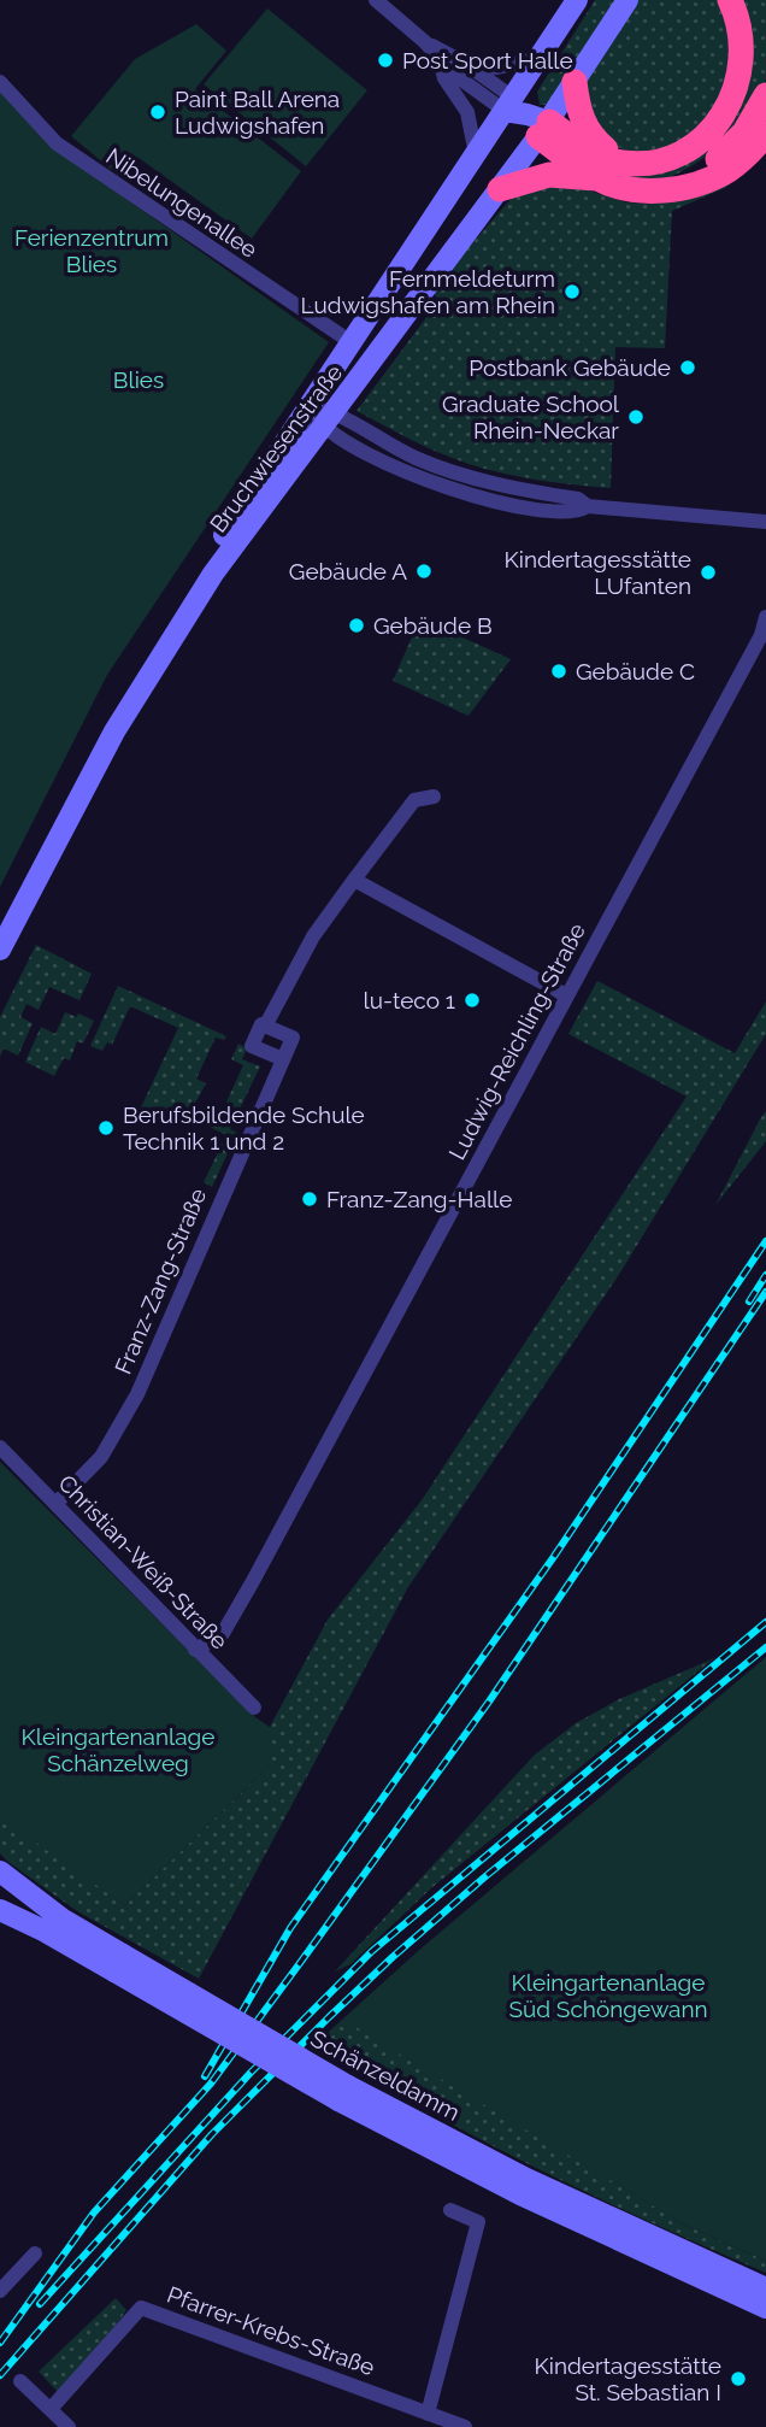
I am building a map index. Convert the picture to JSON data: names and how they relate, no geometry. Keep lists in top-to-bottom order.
{
  "streets": {
    "main road": ["Bruchwiesenstraße", "Schänzeldamm"],
    "street": [
      "Nibelungenallee",
      "Ludwig-Reichling-Straße",
      "Franz-Zang-Straße",
      "Christian-Weiß-Straße",
      "Pfarrer-Krebs-Straße"
    ]
  },
  "crossings": [
    ["Nibelungenallee", "Bruchwiesenstraße"],
    ["Ludwig-Reichling-Straße", "Christian-Weiß-Straße"],
    ["Franz-Zang-Straße", "Christian-Weiß-Straße"]
  ],
  "parks": [
    "Ferienzentrum Blies",
    "Blies",
    "Kleingartenanlage Schänzelweg",
    "Kleingartenanlage Süd Schöngewann"
  ],
  "places": [
    "Post Sport Halle",
    "Paint Ball Arena Ludwigshafen",
    "Fernmeldeturm Ludwigshafen am Rhein",
    "Postbank Gebäude",
    "Graduate School Rhein-Neckar",
    "Gebäude A",
    "Kindertagesstätte LUfanten",
    "Gebäude B",
    "Gebäude C",
    "lu-teco 1",
    "Berufsbildende Schule Technik 1 und 2",
    "Franz-Zang-Halle",
    "Kindertagesstätte St. Sebastian I"
  ]
}
